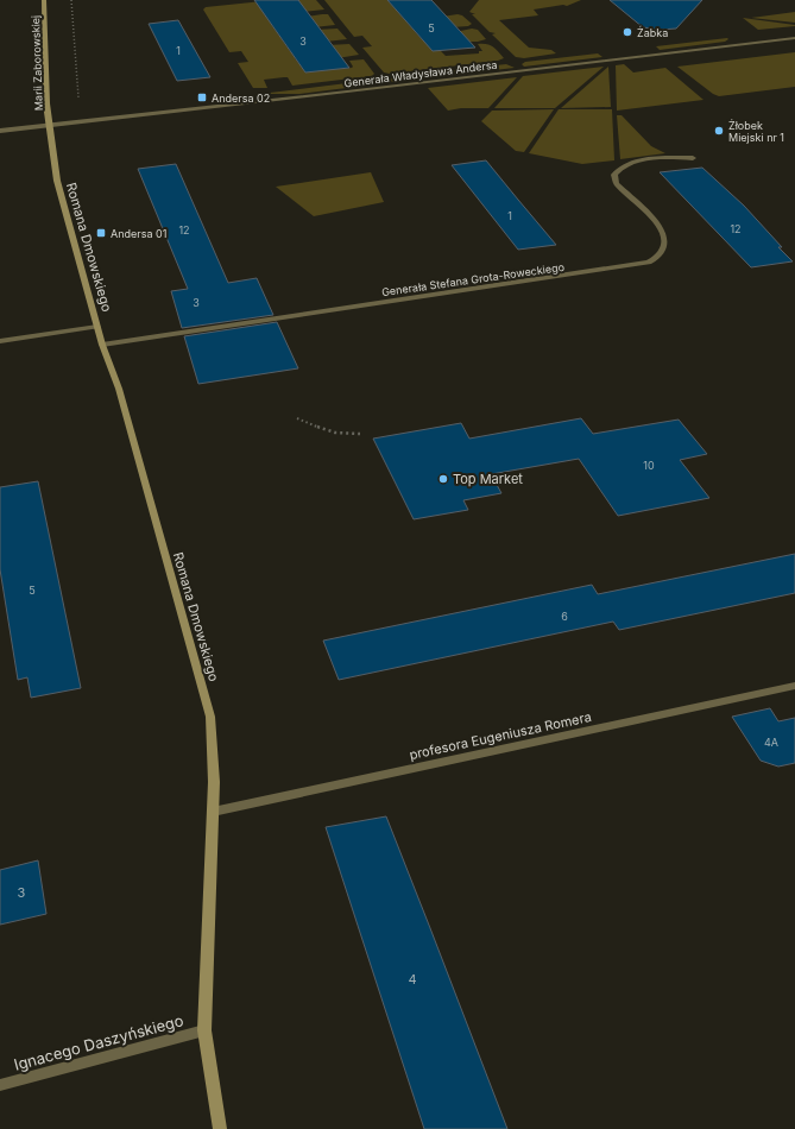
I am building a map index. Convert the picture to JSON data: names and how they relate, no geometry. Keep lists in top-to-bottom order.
{
  "streets": {
    "street": [
      "Marii Zaborowskiej",
      "Generała Władysława Andersa",
      "Romana Dmowskiego",
      "Generała Stefana Grota-Roweckiego",
      "profesora Eugeniusza Romera",
      "Ignacego Daszyńskiego"
    ]
  },
  "crossings": [
    ["Marii Zaborowskiej", "Generała Władysława Andersa"],
    ["Marii Zaborowskiej", "Romana Dmowskiego"],
    ["Generała Władysława Andersa", "Romana Dmowskiego"],
    ["Romana Dmowskiego", "Generała Stefana Grota-Roweckiego"],
    ["Romana Dmowskiego", "profesora Eugeniusza Romera"],
    ["Romana Dmowskiego", "Ignacego Daszyńskiego"]
  ],
  "places": {
    "other": ["Żabka", "Żłobek Miejski nr 1", "Top Market"],
    "transit": ["Andersa 02", "Andersa 01"]
  },
  "house_numbers": [
    "5",
    "3",
    "1",
    "1",
    "12",
    "12",
    "3",
    "10",
    "5",
    "6",
    "4A",
    "3",
    "4"
  ]
}
